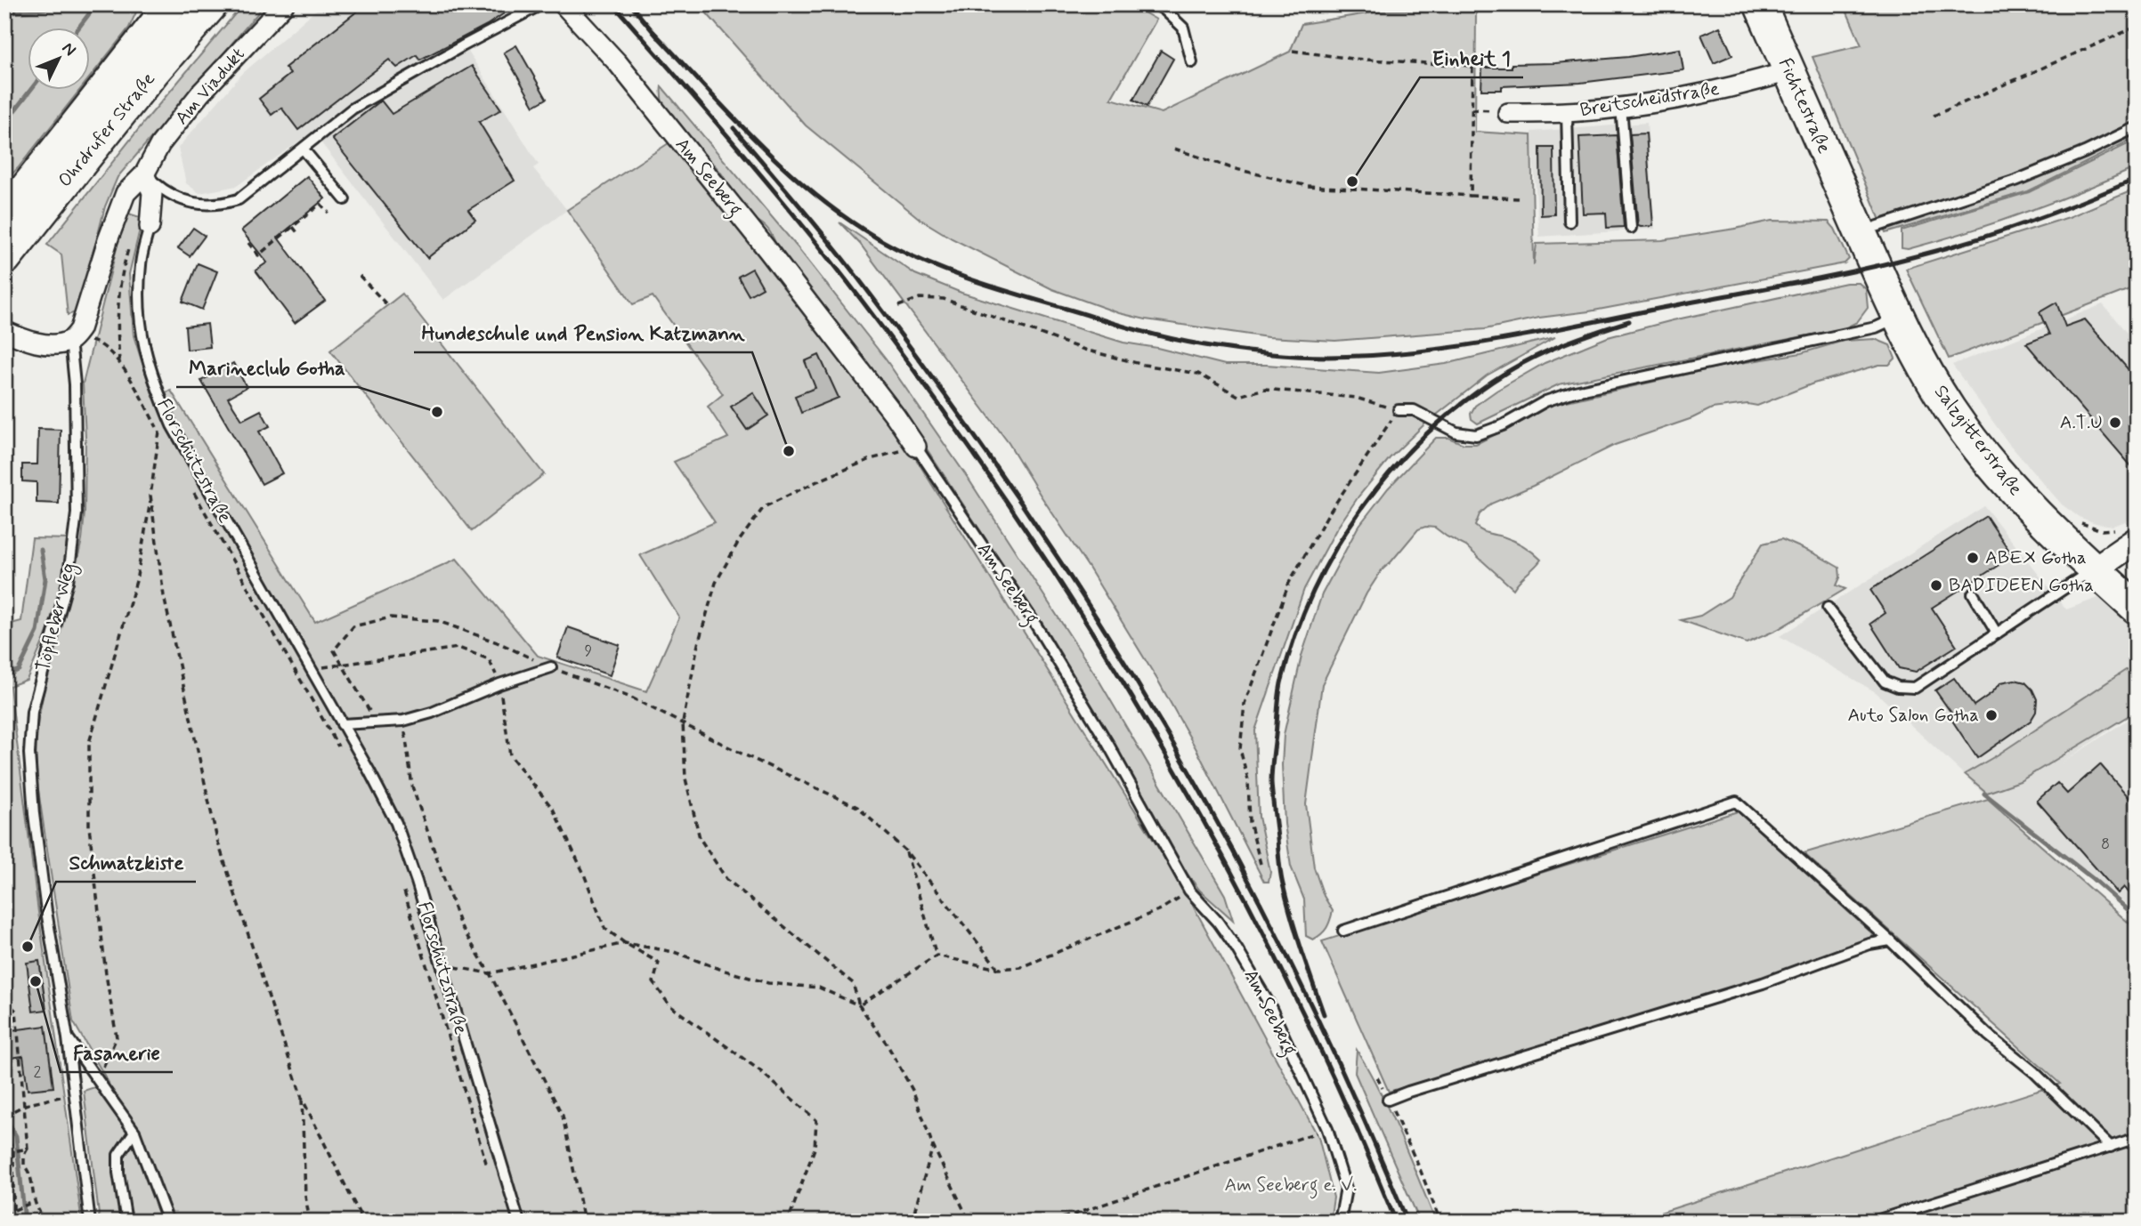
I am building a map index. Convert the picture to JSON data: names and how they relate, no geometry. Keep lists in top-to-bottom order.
{
  "streets": {
    "main road": ["Fichtestraße", "Ohrdrufer Straße", "Salzgitterstraße"],
    "street": [
      "Am Viadukt",
      "Breitscheidstraße",
      "Am Seeberg",
      "Florschützstraße"
    ],
    "lane": ["Töpfleber Weg"]
  },
  "crossings": [
    ["Am Viadukt", "Florschützstraße"],
    ["Breitscheidstraße", "Fichtestraße"],
    ["Fichtestraße", "Salzgitterstraße"]
  ],
  "parks": ["Am Seeberg e. V."],
  "places": [
    "Einheit 1",
    "Marineclub Gotha",
    "A.T.U",
    "Hundeschule und Pension Katzmann",
    "ABEX Gotha",
    "BADIDEEN Gotha",
    "Auto Salon Gotha",
    "Schmatzkiste",
    "Fasanerie"
  ],
  "house_numbers": ["9", "8", "2"],
  "north": "top right"
}
